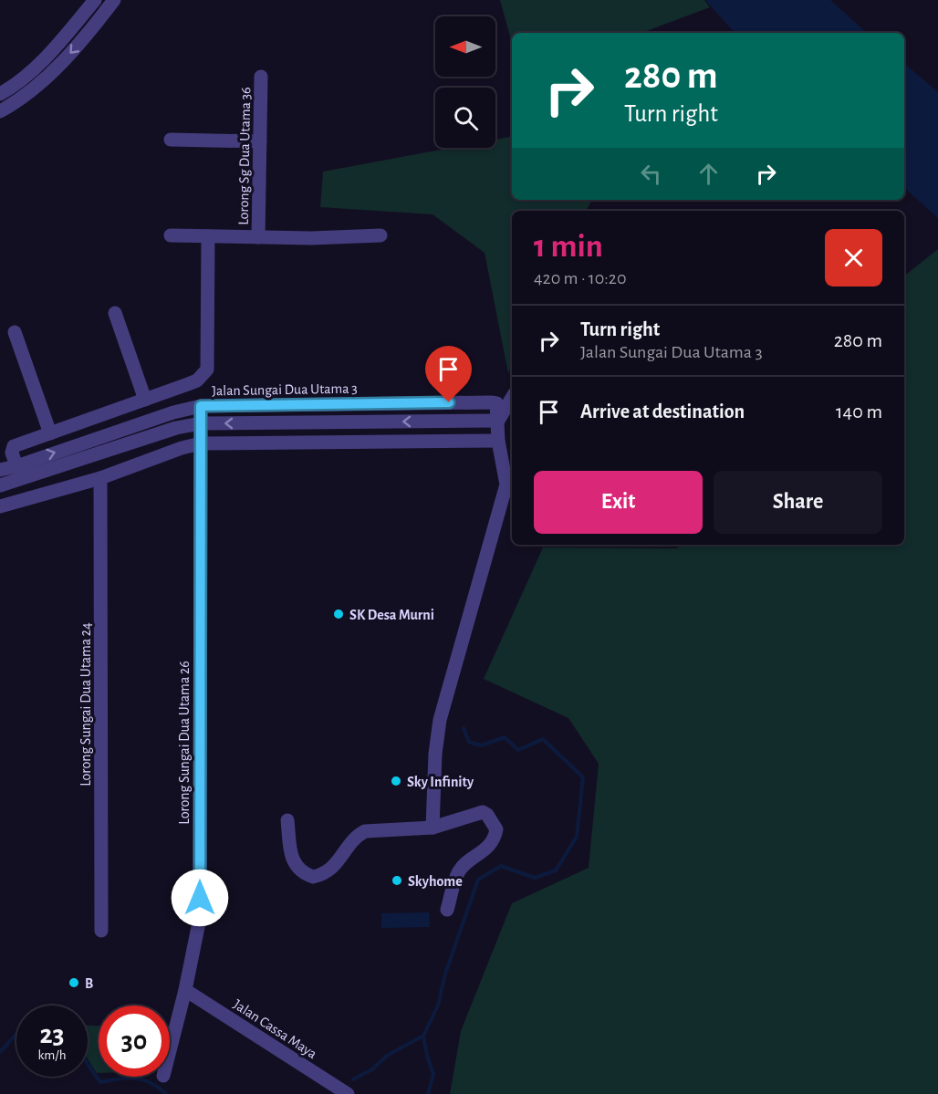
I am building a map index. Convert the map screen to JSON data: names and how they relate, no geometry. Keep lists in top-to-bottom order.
{
  "streets": {
    "street": [
      "Lorong Sg Dua Utama 36",
      "Jalan Sungai Dua Utama 3",
      "Lorong Sungai Dua Utama 24",
      "Lorong Sungai Dua Utama 26",
      "Jalan Cassa Maya"
    ]
  },
  "crossings": [
    ["Jalan Sungai Dua Utama 3", "Lorong Sungai Dua Utama 26"],
    ["Lorong Sungai Dua Utama 26", "Jalan Cassa Maya"]
  ],
  "places": [
    "SK Desa Murni",
    "Sky Infinity",
    "Skyhome",
    "B"
  ],
  "north": "left",
  "page": {
    "turn": ["280 m", "Turn right"],
    "heading": ["1 min", "420 m · 10:20"],
    "list": [
      {
        "name": "Turn right",
        "note": "Jalan Sungai Dua Utama 3",
        "value": "280 m"
      },
      {
        "name": "Arrive at destination",
        "value": "140 m"
      }
    ],
    "buttons": ["Exit", "Share"],
    "speed": "23 km/h",
    "limit": "30"
  }
}
